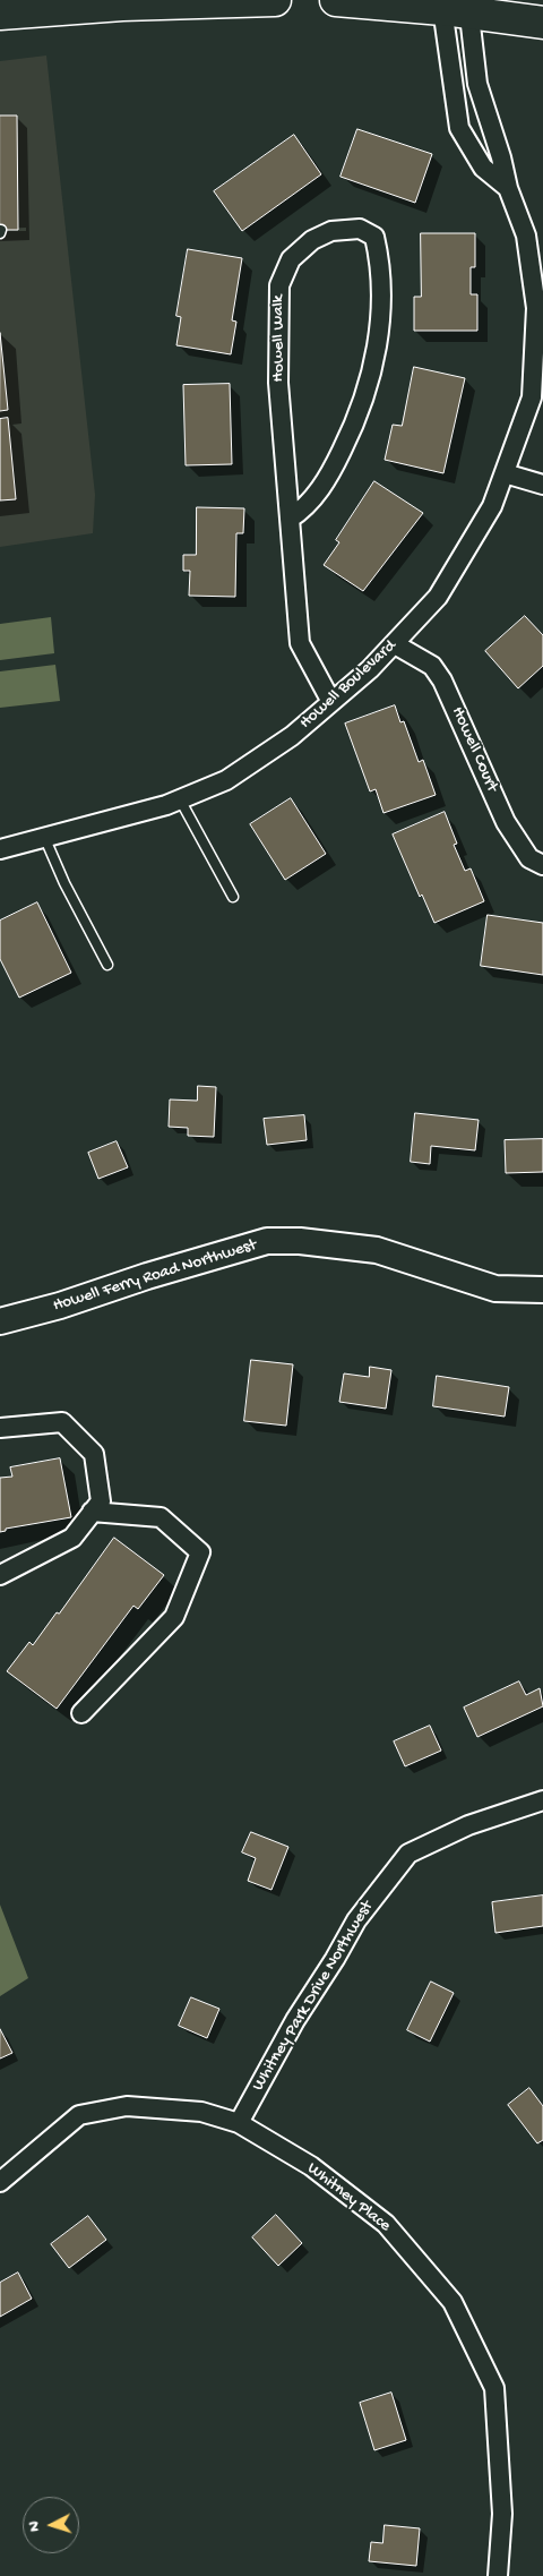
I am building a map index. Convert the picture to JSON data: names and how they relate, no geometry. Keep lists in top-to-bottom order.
{
  "streets": {
    "street": [
      "Howell Walk",
      "Howell Boulevard",
      "Howell Court",
      "Howell Ferry Road Northwest",
      "Whitney Park Drive Northwest",
      "Whitney Place"
    ]
  },
  "crossings": [
    ["Howell Walk", "Howell Boulevard"],
    ["Howell Boulevard", "Howell Court"],
    ["Whitney Park Drive Northwest", "Whitney Place"]
  ],
  "north": "left"
}
